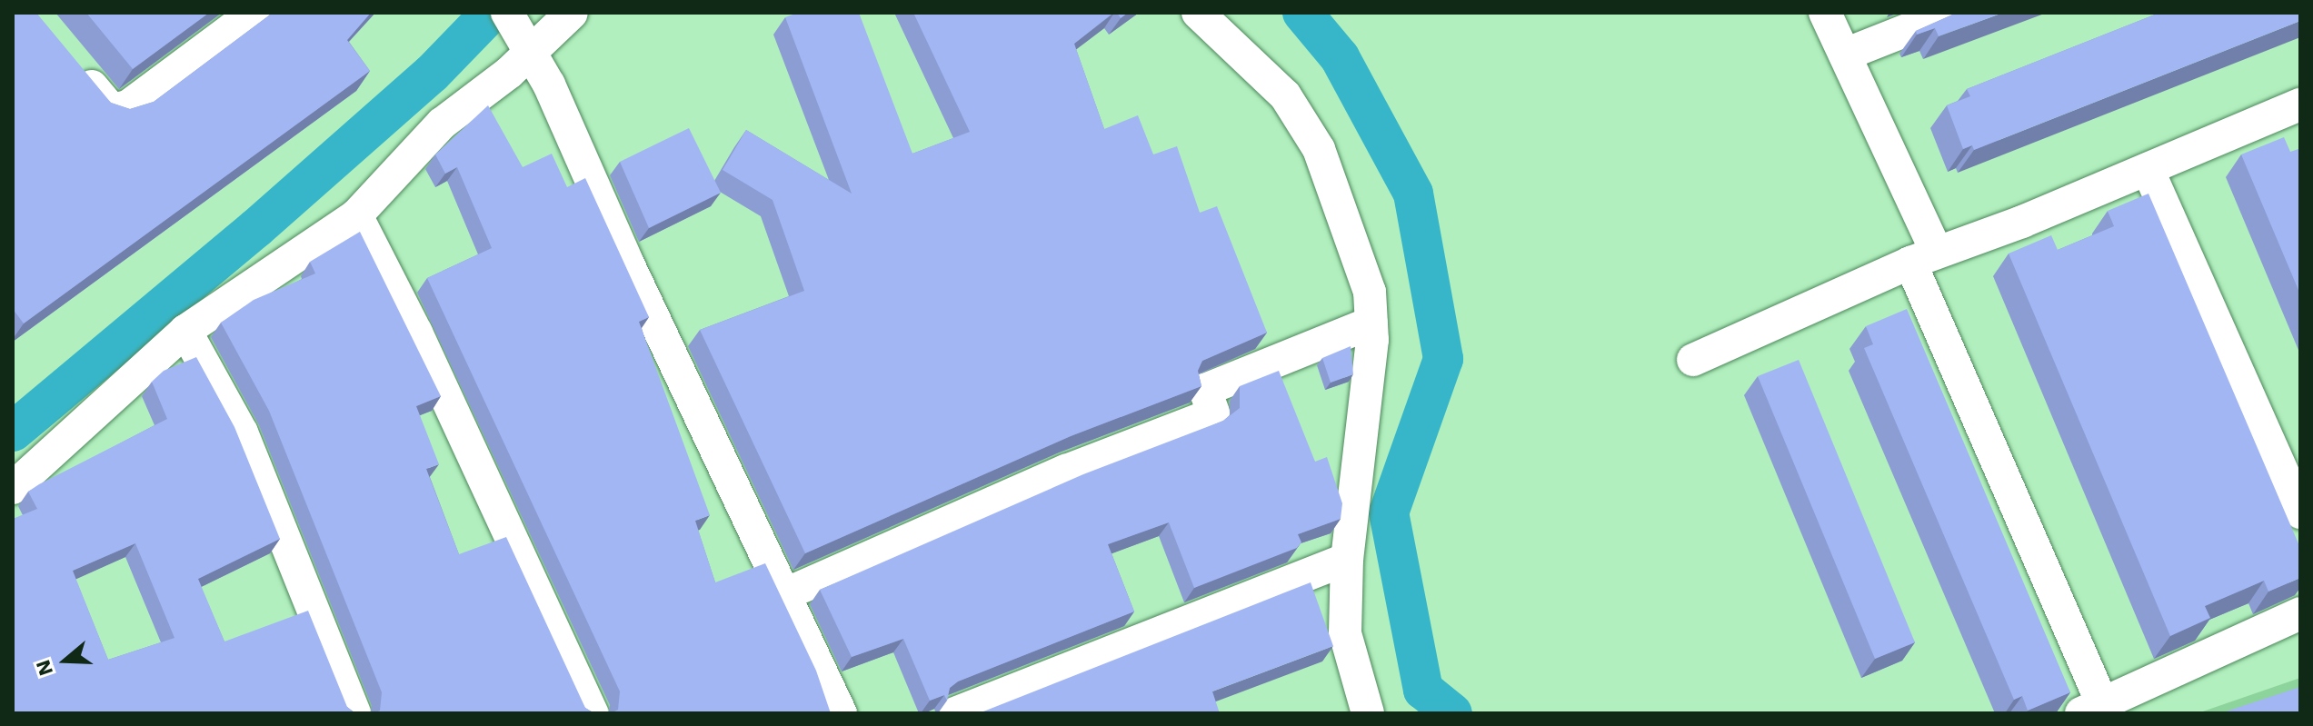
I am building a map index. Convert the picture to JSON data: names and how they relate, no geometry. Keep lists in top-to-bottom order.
{
  "north": "left"
}
